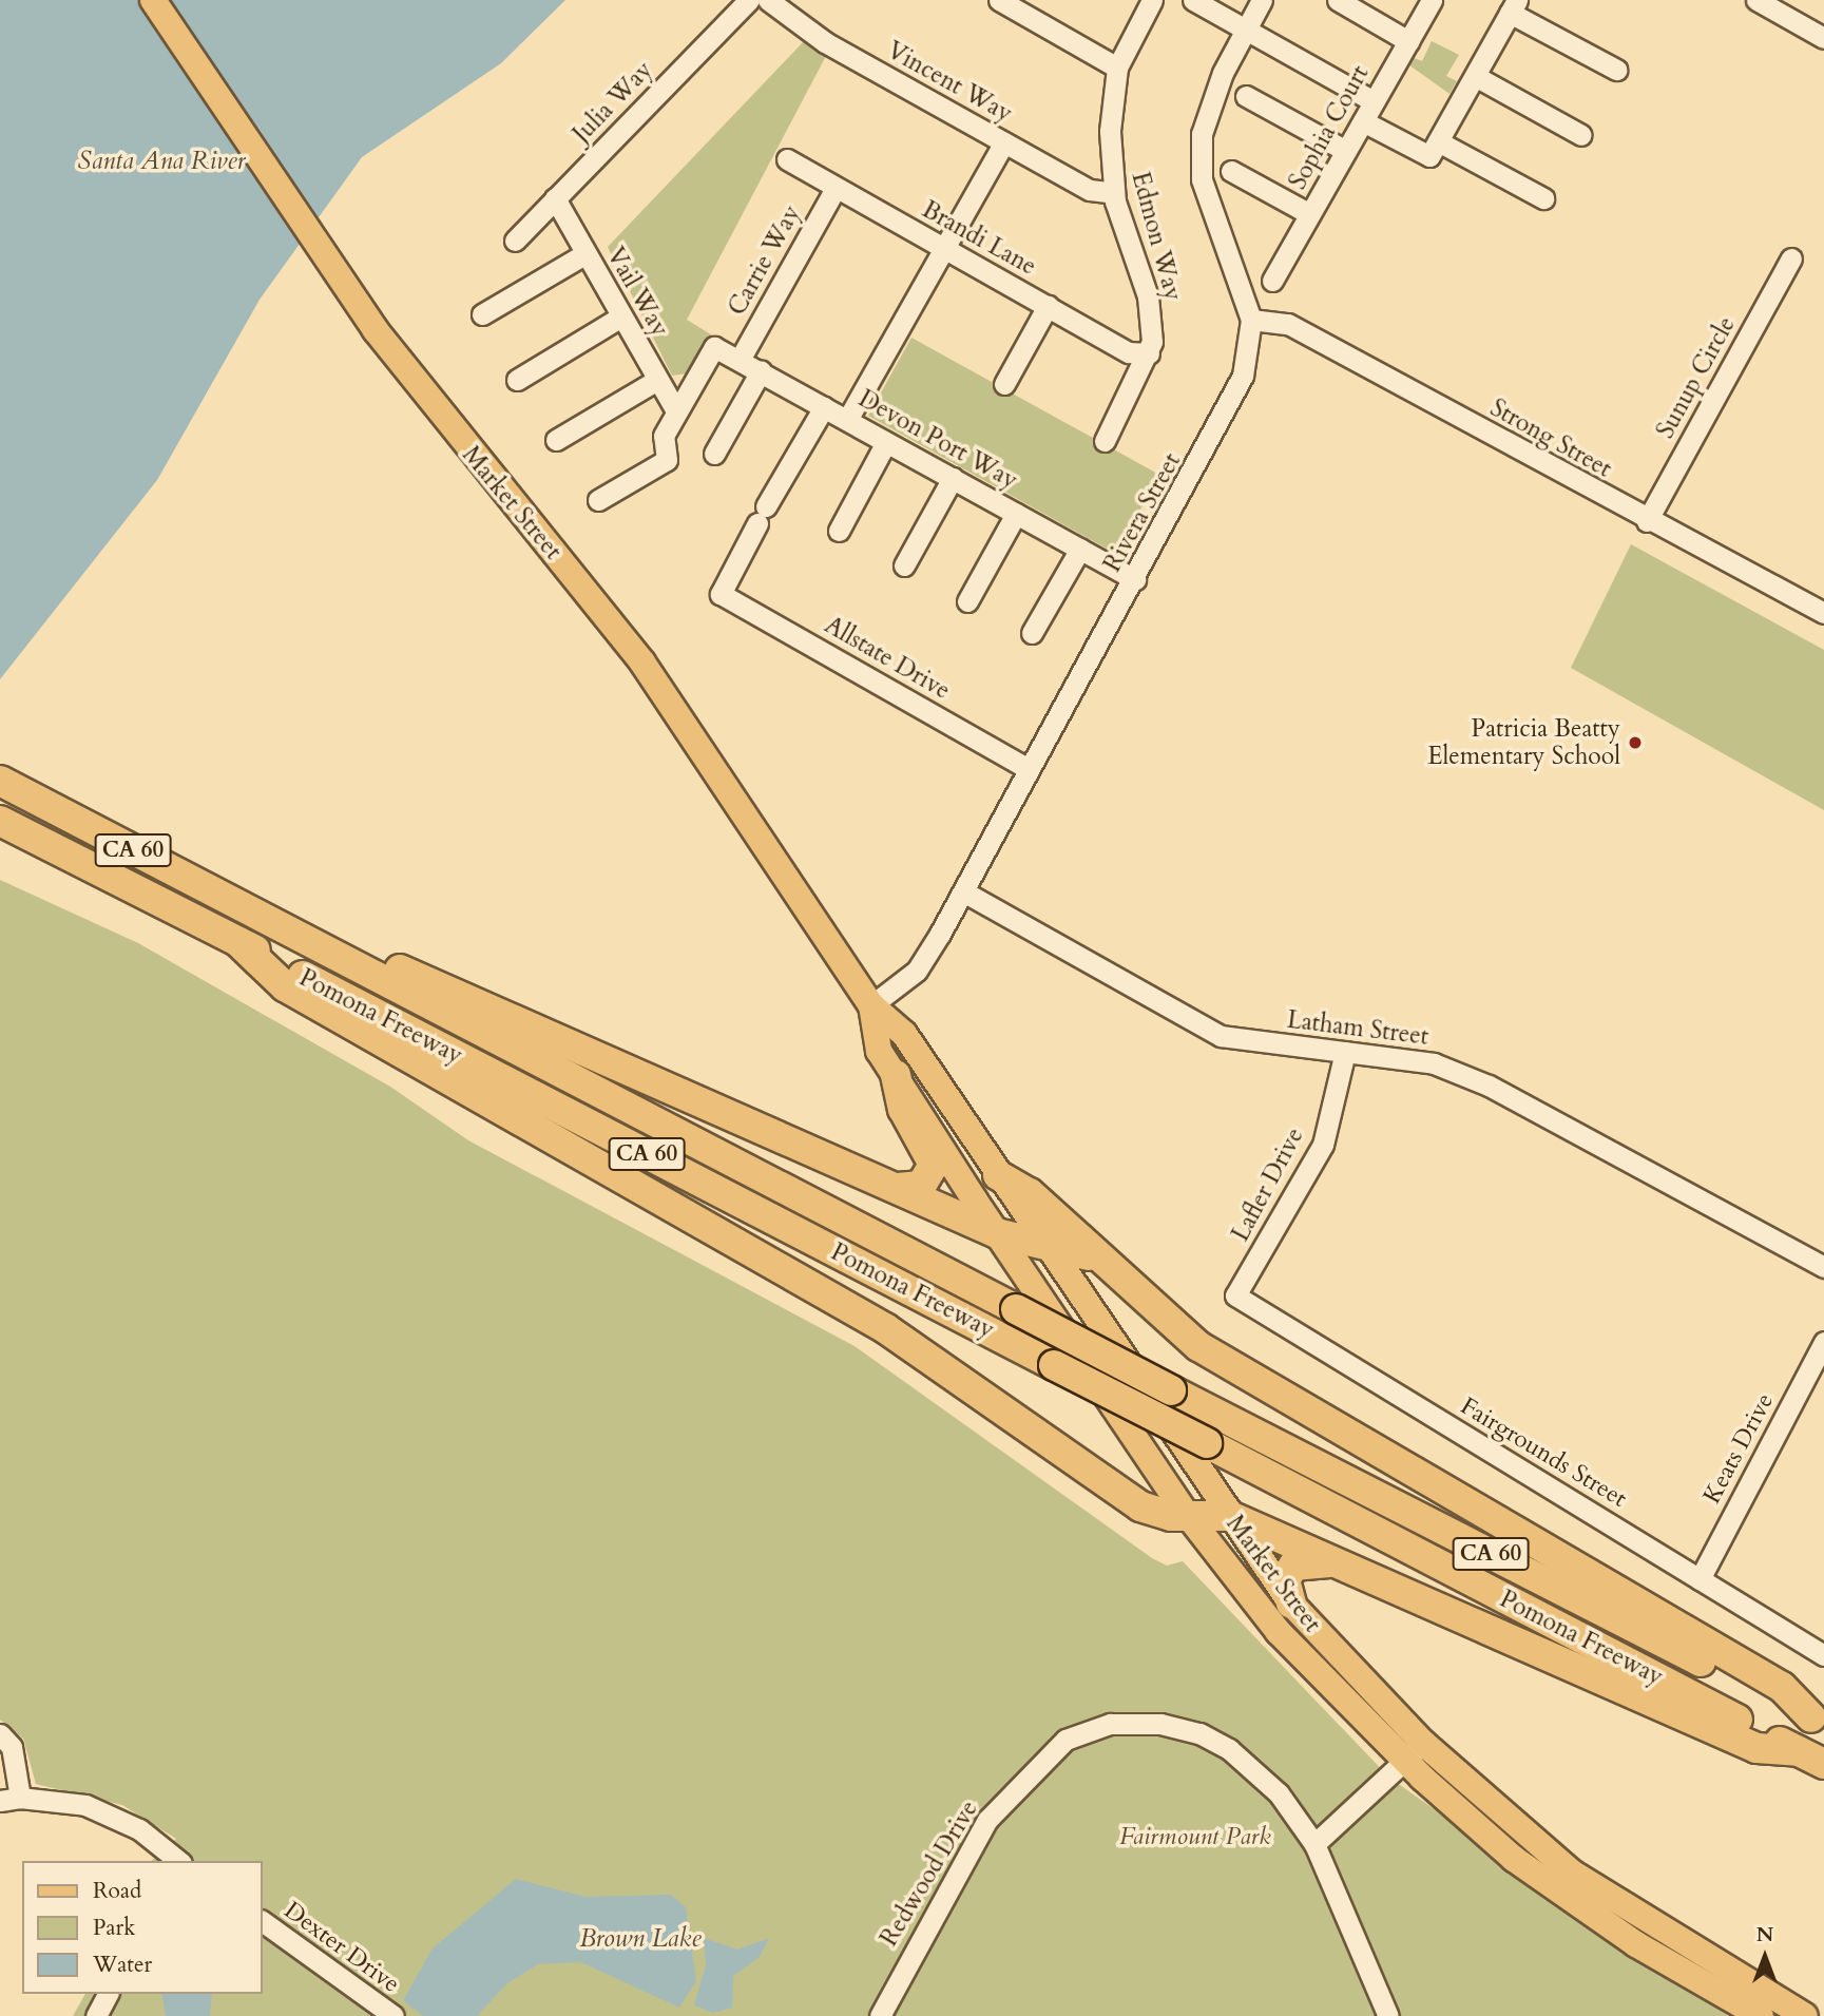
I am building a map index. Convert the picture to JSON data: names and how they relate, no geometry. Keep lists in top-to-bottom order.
{
  "streets": {
    "highway": ["CA 60", "Pomona Freeway"],
    "main road": ["Market Street"],
    "street": [
      "Vincent Way",
      "Julia Way",
      "Sophia Court",
      "Edmon Way",
      "Brandi Lane",
      "Carrie Way",
      "Vail Way",
      "Sunup Circle",
      "Strong Street",
      "Devon Port Way",
      "Rivera Street",
      "Allstate Drive",
      "Latham Street",
      "Lafler Drive",
      "Keats Drive",
      "Fairgrounds Street",
      "Redwood Drive",
      "Dexter Drive"
    ]
  },
  "crossings": [
    ["Vincent Way", "Edmon Way"],
    ["Julia Way", "Vail Way"],
    ["Edmon Way", "Brandi Lane"],
    ["Brandi Lane", "Carrie Way"],
    ["Carrie Way", "Devon Port Way"],
    ["Vail Way", "Devon Port Way"],
    ["Sunup Circle", "Strong Street"],
    ["Strong Street", "Rivera Street"],
    ["Devon Port Way", "Rivera Street"],
    ["Devon Port Way", "Allstate Drive"],
    ["Market Street", "Rivera Street"],
    ["Rivera Street", "Allstate Drive"],
    ["Rivera Street", "Latham Street"],
    ["Latham Street", "Lafler Drive"],
    ["Lafler Drive", "Fairgrounds Street"],
    ["Keats Drive", "Fairgrounds Street"]
  ],
  "water": ["Santa Ana River", "Brown Lake"],
  "parks": ["Fairmount Park"],
  "places": ["Patricia Beatty Elementary School"],
  "legend": ["Road", "Park", "Water"],
  "north": "top"
}
